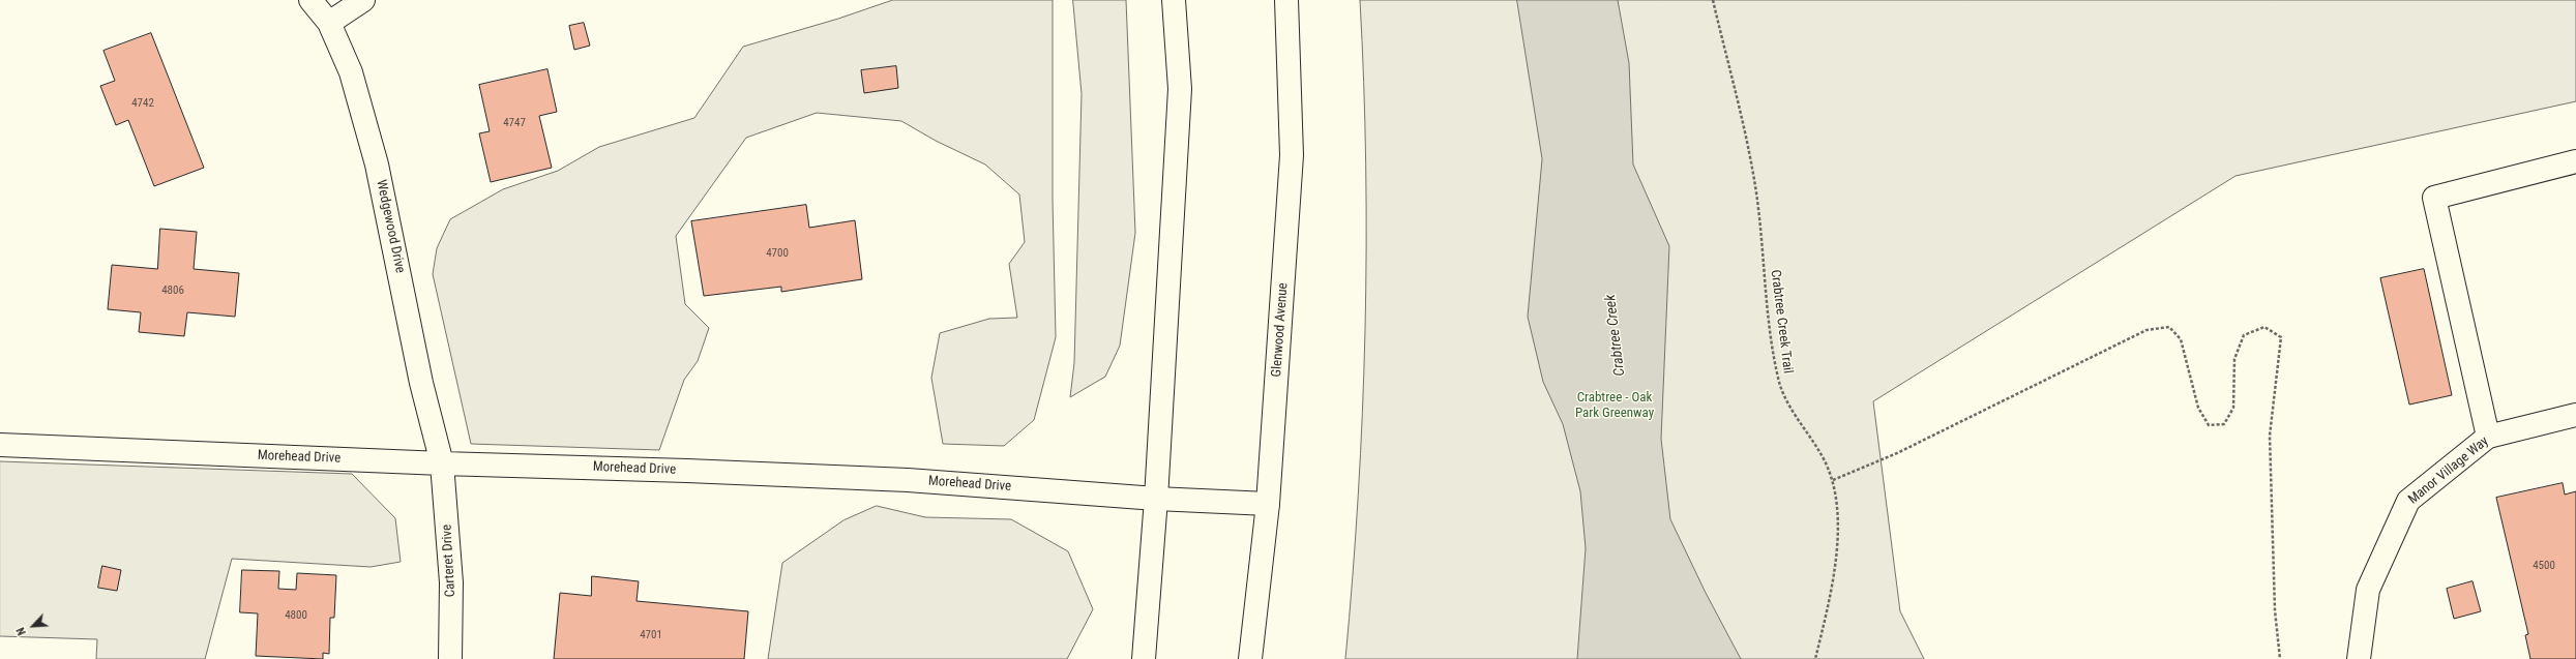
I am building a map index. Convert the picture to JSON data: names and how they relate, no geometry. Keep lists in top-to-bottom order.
{
  "streets": {
    "main road": [
      "Wedgewood Drive",
      "Glenwood Avenue",
      "Morehead Drive",
      "Manor Village Way",
      "Carteret Drive"
    ],
    "path": ["Crabtree Creek Trail"]
  },
  "crossings": [
    ["Wedgewood Drive", "Morehead Drive"],
    ["Wedgewood Drive", "Carteret Drive"],
    ["Glenwood Avenue", "Morehead Drive"],
    ["Morehead Drive", "Carteret Drive"]
  ],
  "water": ["Crabtree Creek"],
  "parks": ["Crabtree - Oak Park Greenway"],
  "house_numbers": [
    "4742",
    "4747",
    "4700",
    "4806",
    "4500",
    "4800",
    "4701"
  ],
  "north": "bottom left"
}
